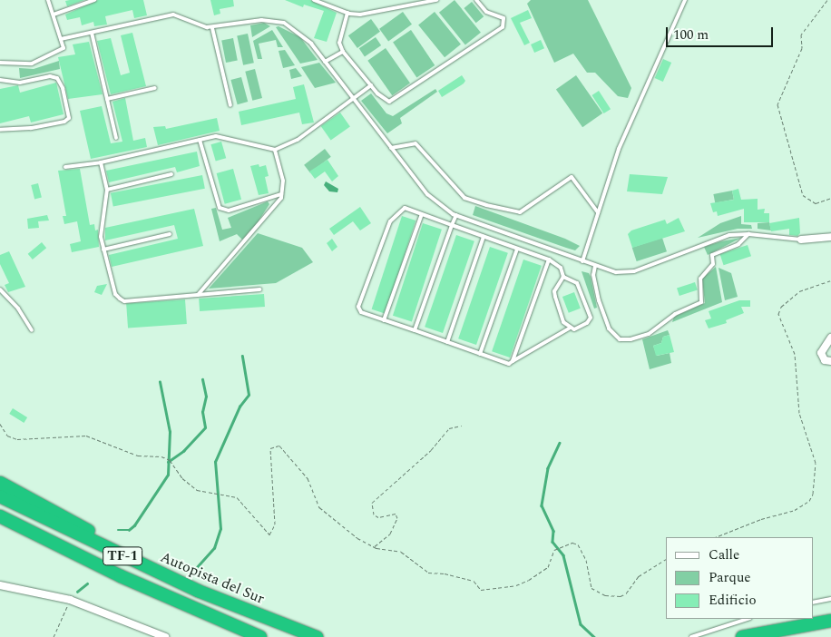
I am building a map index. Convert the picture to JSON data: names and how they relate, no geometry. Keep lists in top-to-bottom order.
{
  "streets": {
    "highway": ["TF-1", "Autopista del Sur"]
  },
  "legend": ["Calle", "Parque", "Edificio"],
  "scale_bar": "100 m"
}
